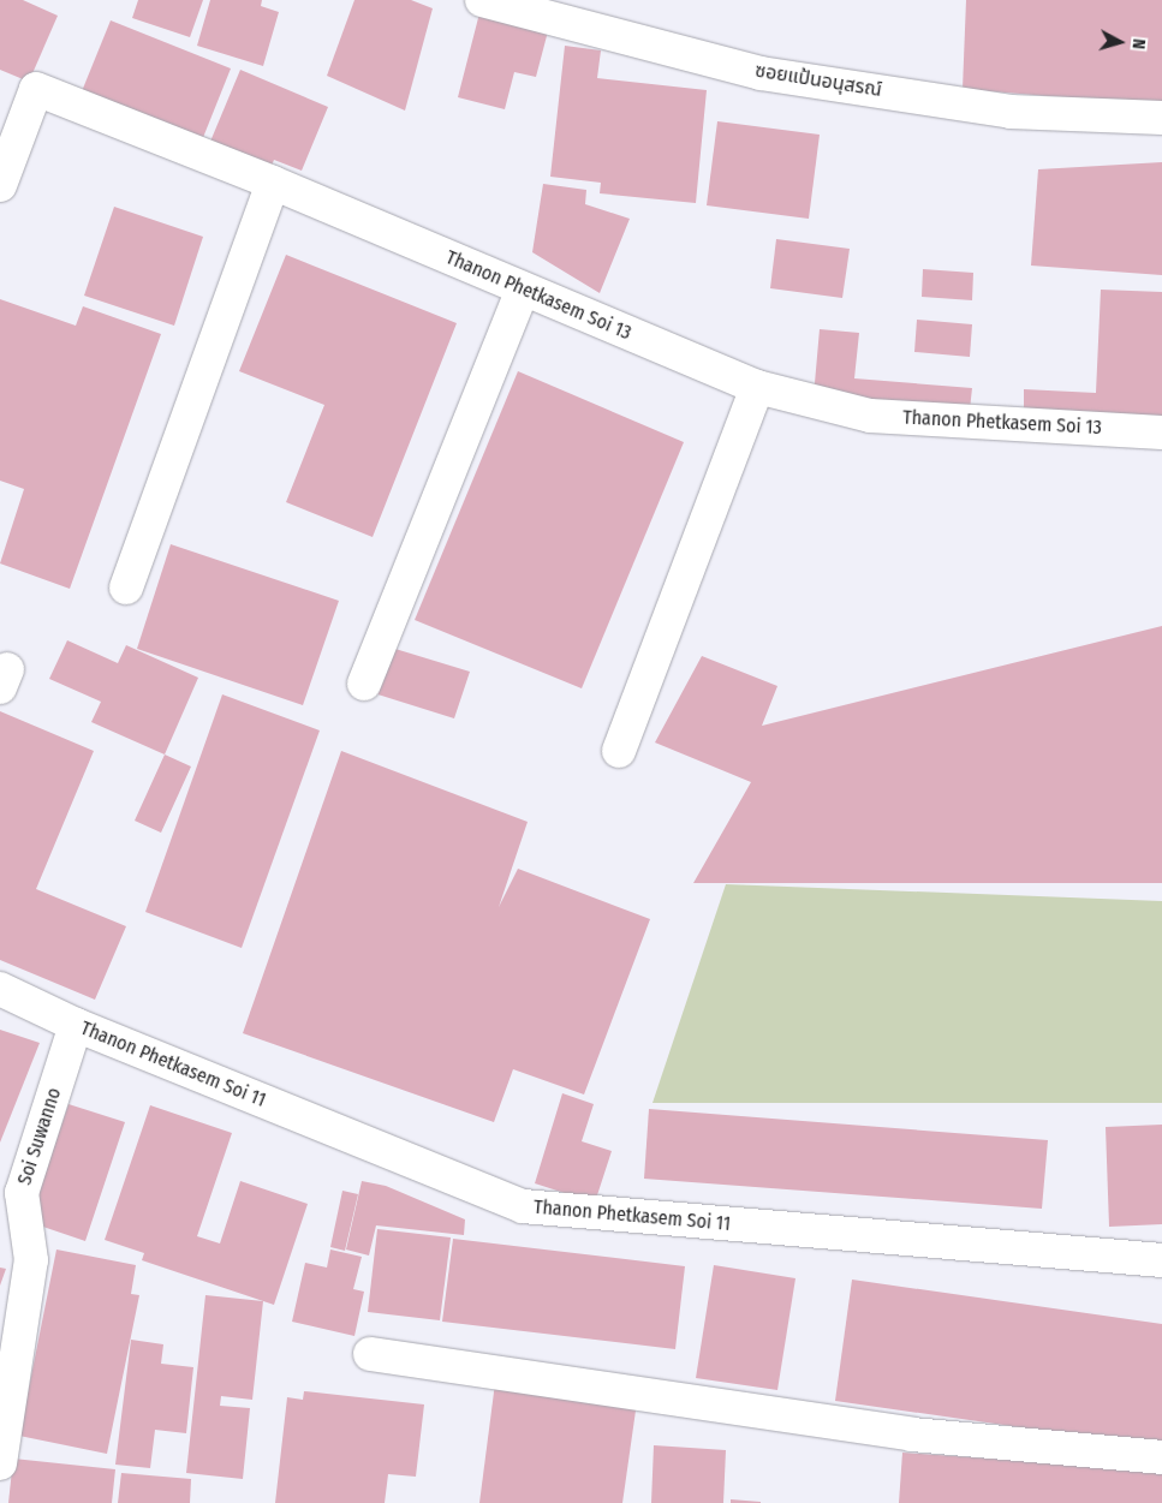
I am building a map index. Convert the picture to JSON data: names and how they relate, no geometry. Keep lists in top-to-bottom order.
{
  "streets": {
    "street": [
      "ซอยแป้นอนุสรณ์",
      "Thanon Phetkasem Soi 13",
      "Thanon Phetkasem Soi 11",
      "Soi Suwanno"
    ]
  },
  "crossings": [
    ["Thanon Phetkasem Soi 11", "Soi Suwanno"]
  ],
  "north": "right"
}
